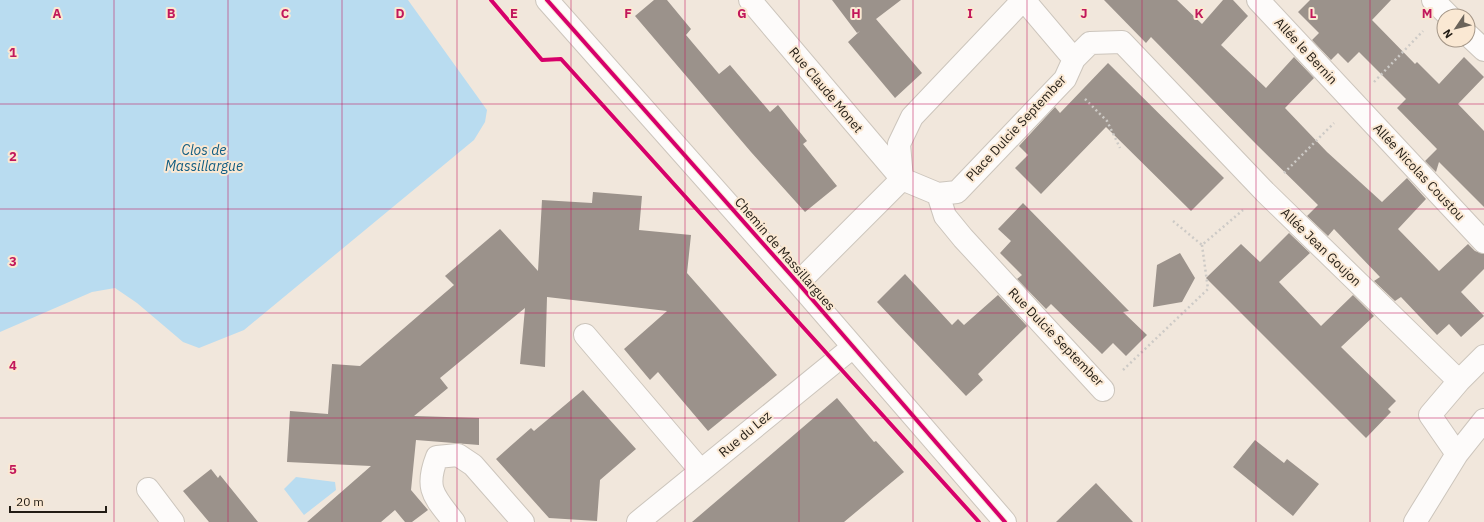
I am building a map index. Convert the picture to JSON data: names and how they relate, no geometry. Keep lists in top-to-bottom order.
{
  "streets": {
    "street": [
      "Allée le Bernin",
      "Rue Claude Monet",
      "Place Dulcie September",
      "Allée Nicolas Coustou",
      "Allée Jean Goujon",
      "Chemin de Massillargues",
      "Rue Dulcie September",
      "Rue du Lez"
    ]
  },
  "crossings": [
    ["Allée le Bernin", "Allée Nicolas Coustou"],
    ["Place Dulcie September", "Allée Jean Goujon"],
    ["Place Dulcie September", "Rue Dulcie September"],
    ["Chemin de Massillargues", "Rue du Lez"]
  ],
  "water": ["Clos de Massillargue"],
  "scale_bar": "20 m",
  "north": "bottom left",
  "grid": {
    "columns": [
      "A",
      "B",
      "C",
      "D",
      "E",
      "F",
      "G",
      "H",
      "I",
      "J",
      "K",
      "L",
      "M"
    ],
    "rows": [
      "1",
      "2",
      "3",
      "4",
      "5"
    ]
  }
}
